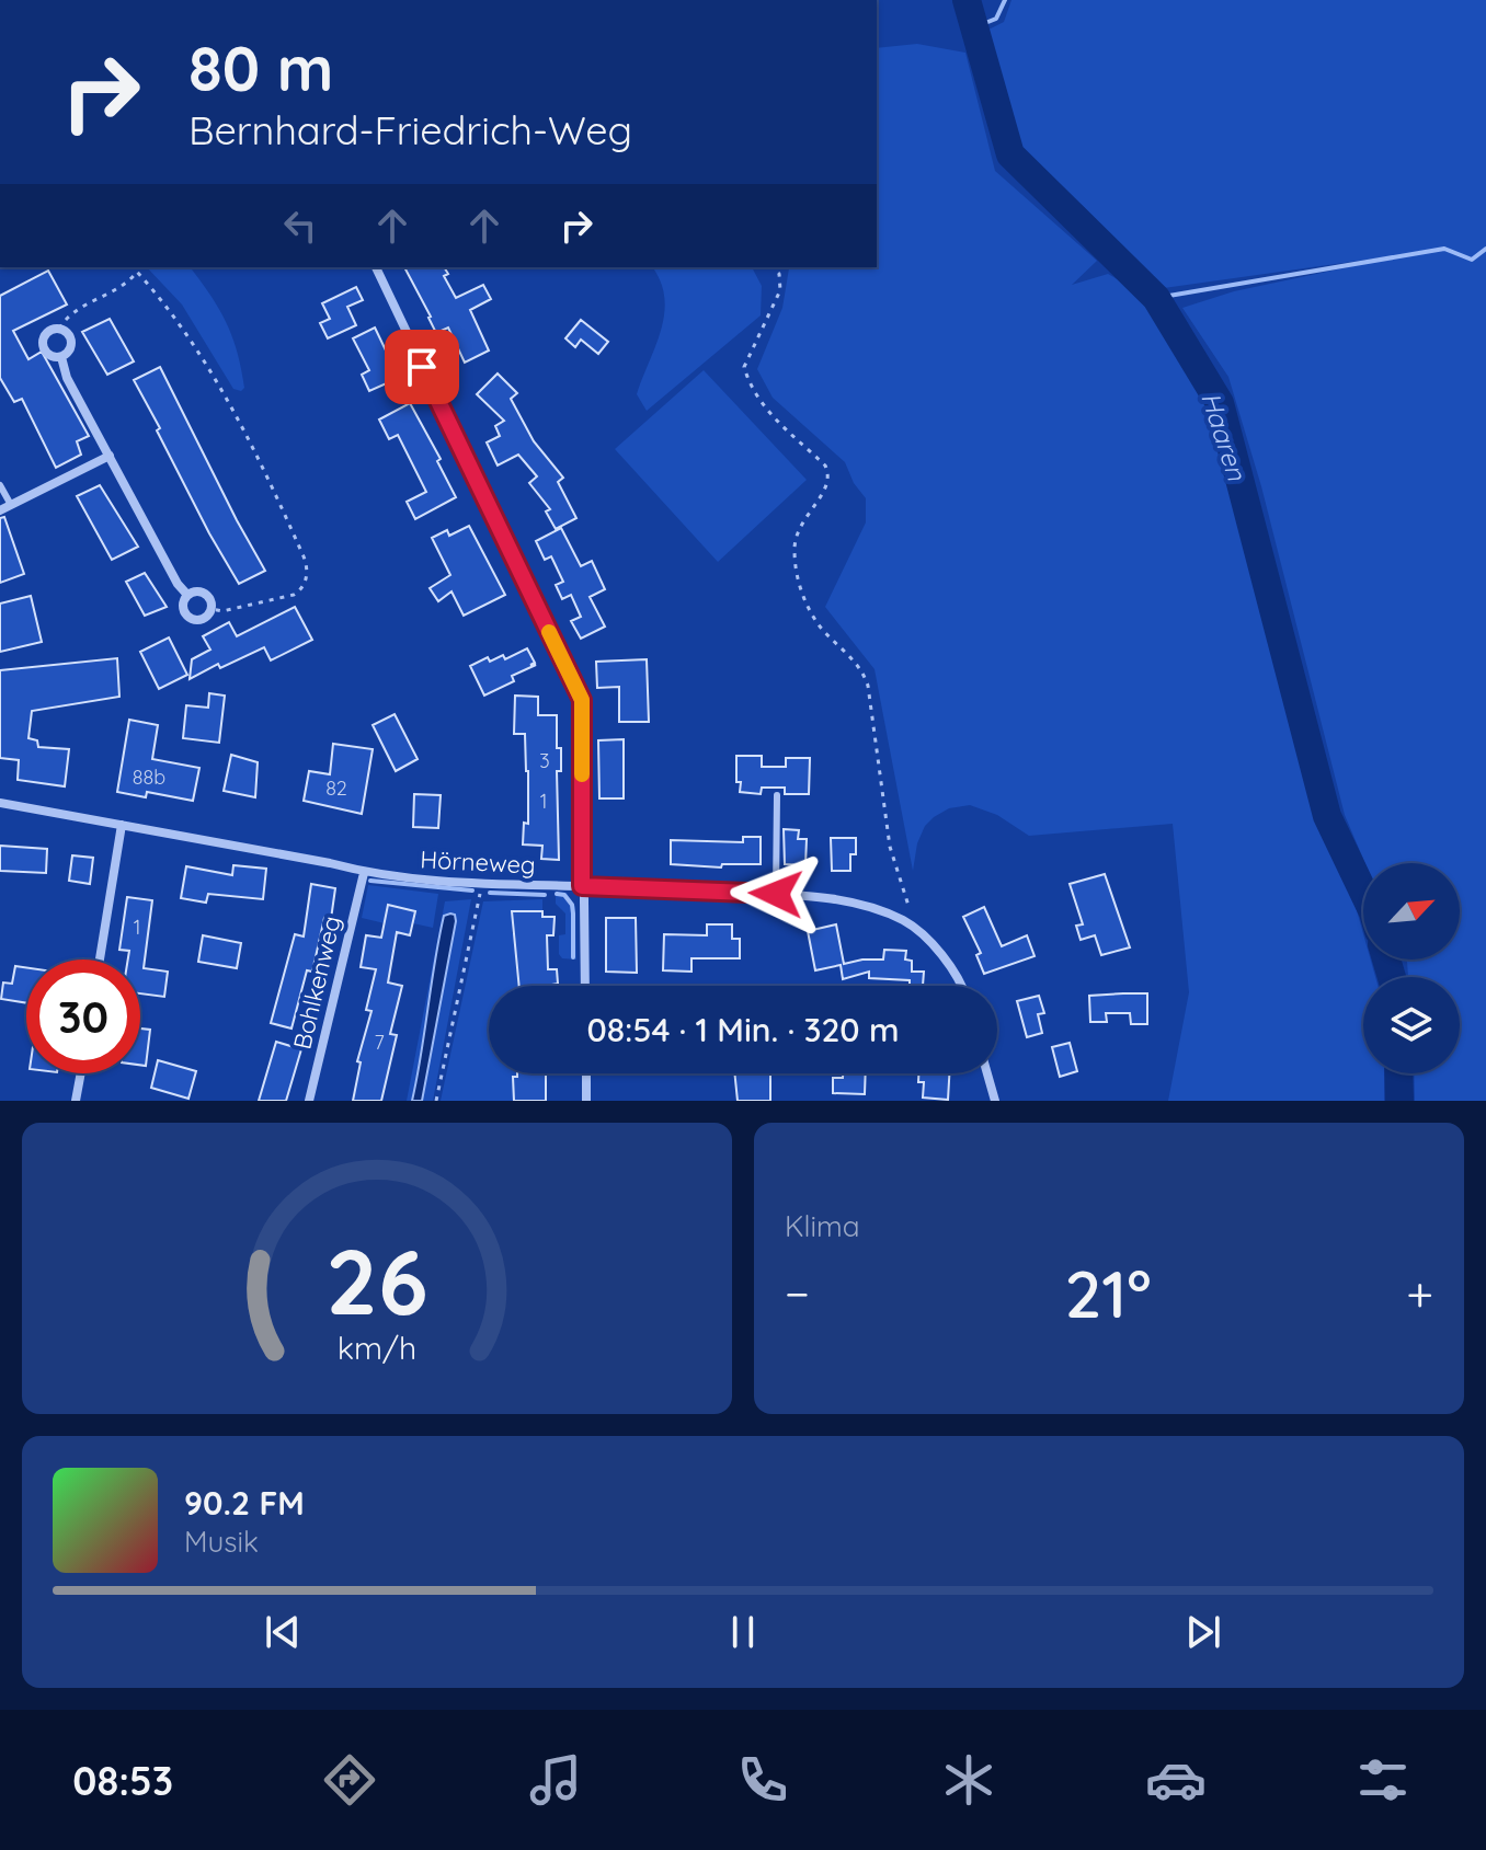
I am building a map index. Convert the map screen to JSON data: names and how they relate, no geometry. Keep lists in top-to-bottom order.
{
  "streets": {
    "street": ["Hörneweg", "Bohlkenweg"]
  },
  "crossings": [
    ["Hörneweg", "Bohlkenweg"]
  ],
  "water": ["Haaren"],
  "house_numbers": [
    "3",
    "88b",
    "82",
    "1",
    "1",
    "7"
  ],
  "north": "top right",
  "page": {
    "turn": ["80 m", "Bernhard-Friedrich-Weg"],
    "limit": "30",
    "trip": "08:54 · 1 Min. · 320 m",
    "tile": "Klima",
    "heat": ["−", "21°", "+"],
    "song": ["90.2 FM", "Musik"],
    "tabs": "08:53",
    "gauge": ["26", "km/h"]
  }
}
